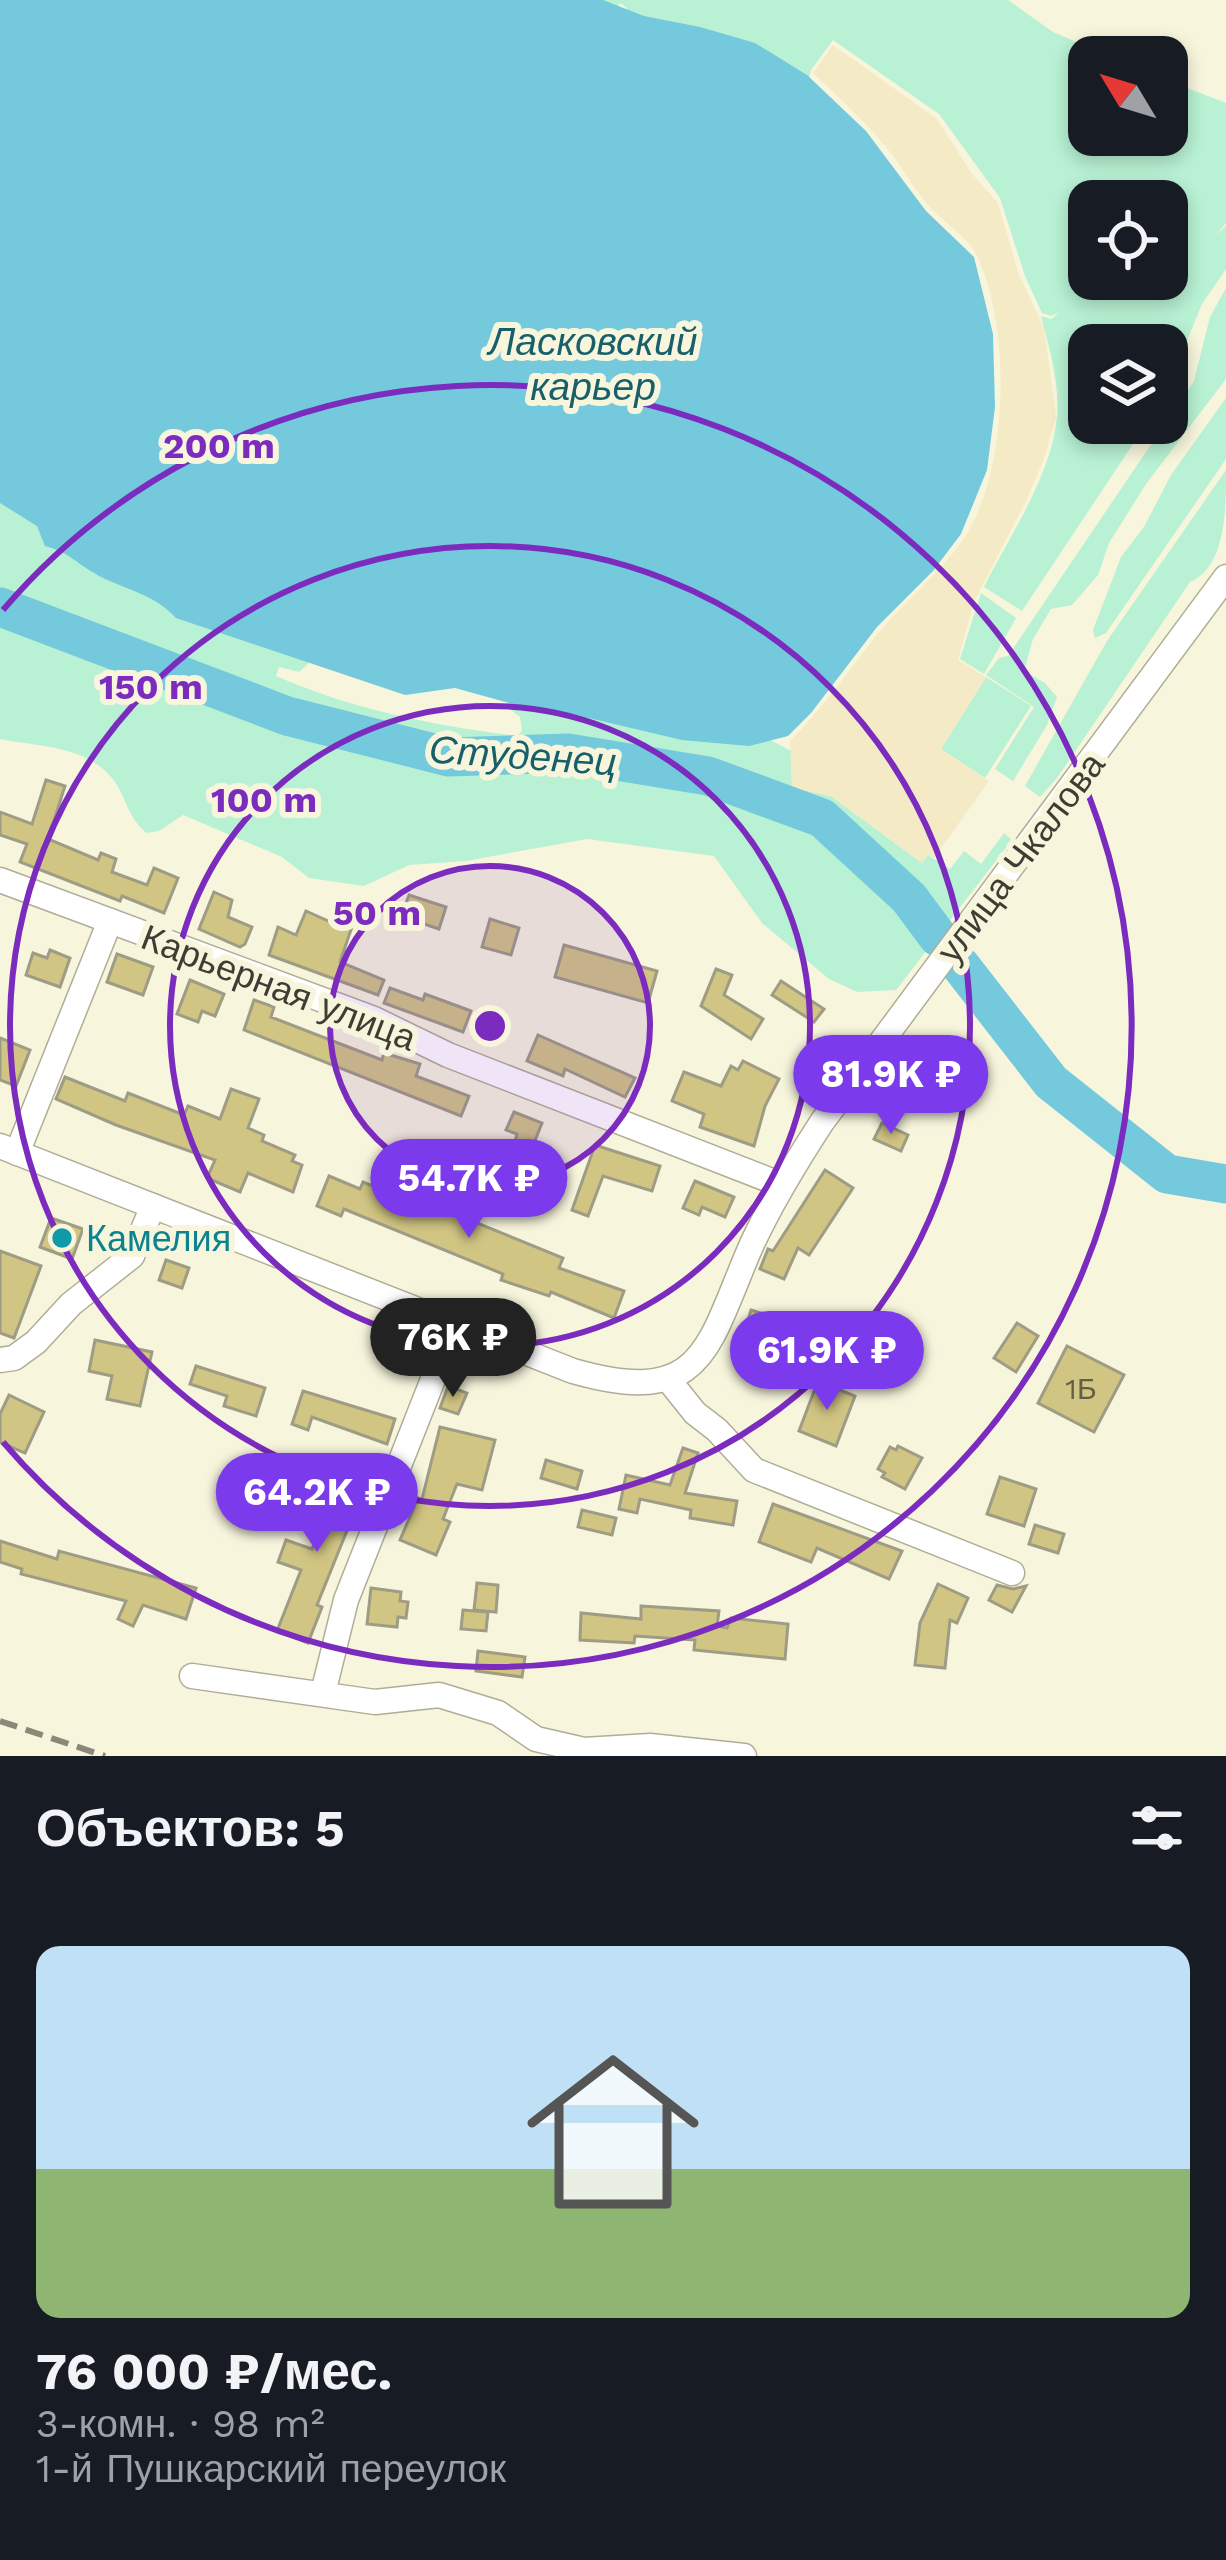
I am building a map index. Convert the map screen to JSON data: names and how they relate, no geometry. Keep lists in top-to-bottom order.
{
  "streets": {
    "street": ["улица Чкалова", "Карьерная улица"]
  },
  "crossings": [
    ["улица Чкалова", "Карьерная улица"]
  ],
  "water": ["Ласковский карьер", "Студенец"],
  "places": ["Камелия"],
  "house_numbers": ["1Б"],
  "north": "top left",
  "page": {
    "price": [
      "81.9K ₽",
      "54.7K ₽",
      "76K ₽",
      "61.9K ₽",
      "64.2K ₽"
    ],
    "heading": "Объектов: 5",
    "list": [
      {
        "name": "76 000 ₽/мес.",
        "note": "3-комн. · 98 m² · 1-й Пушкарский переулок"
      }
    ]
  },
  "rings": [
    "200 m",
    "150 m",
    "100 m",
    "50 m"
  ]
}
